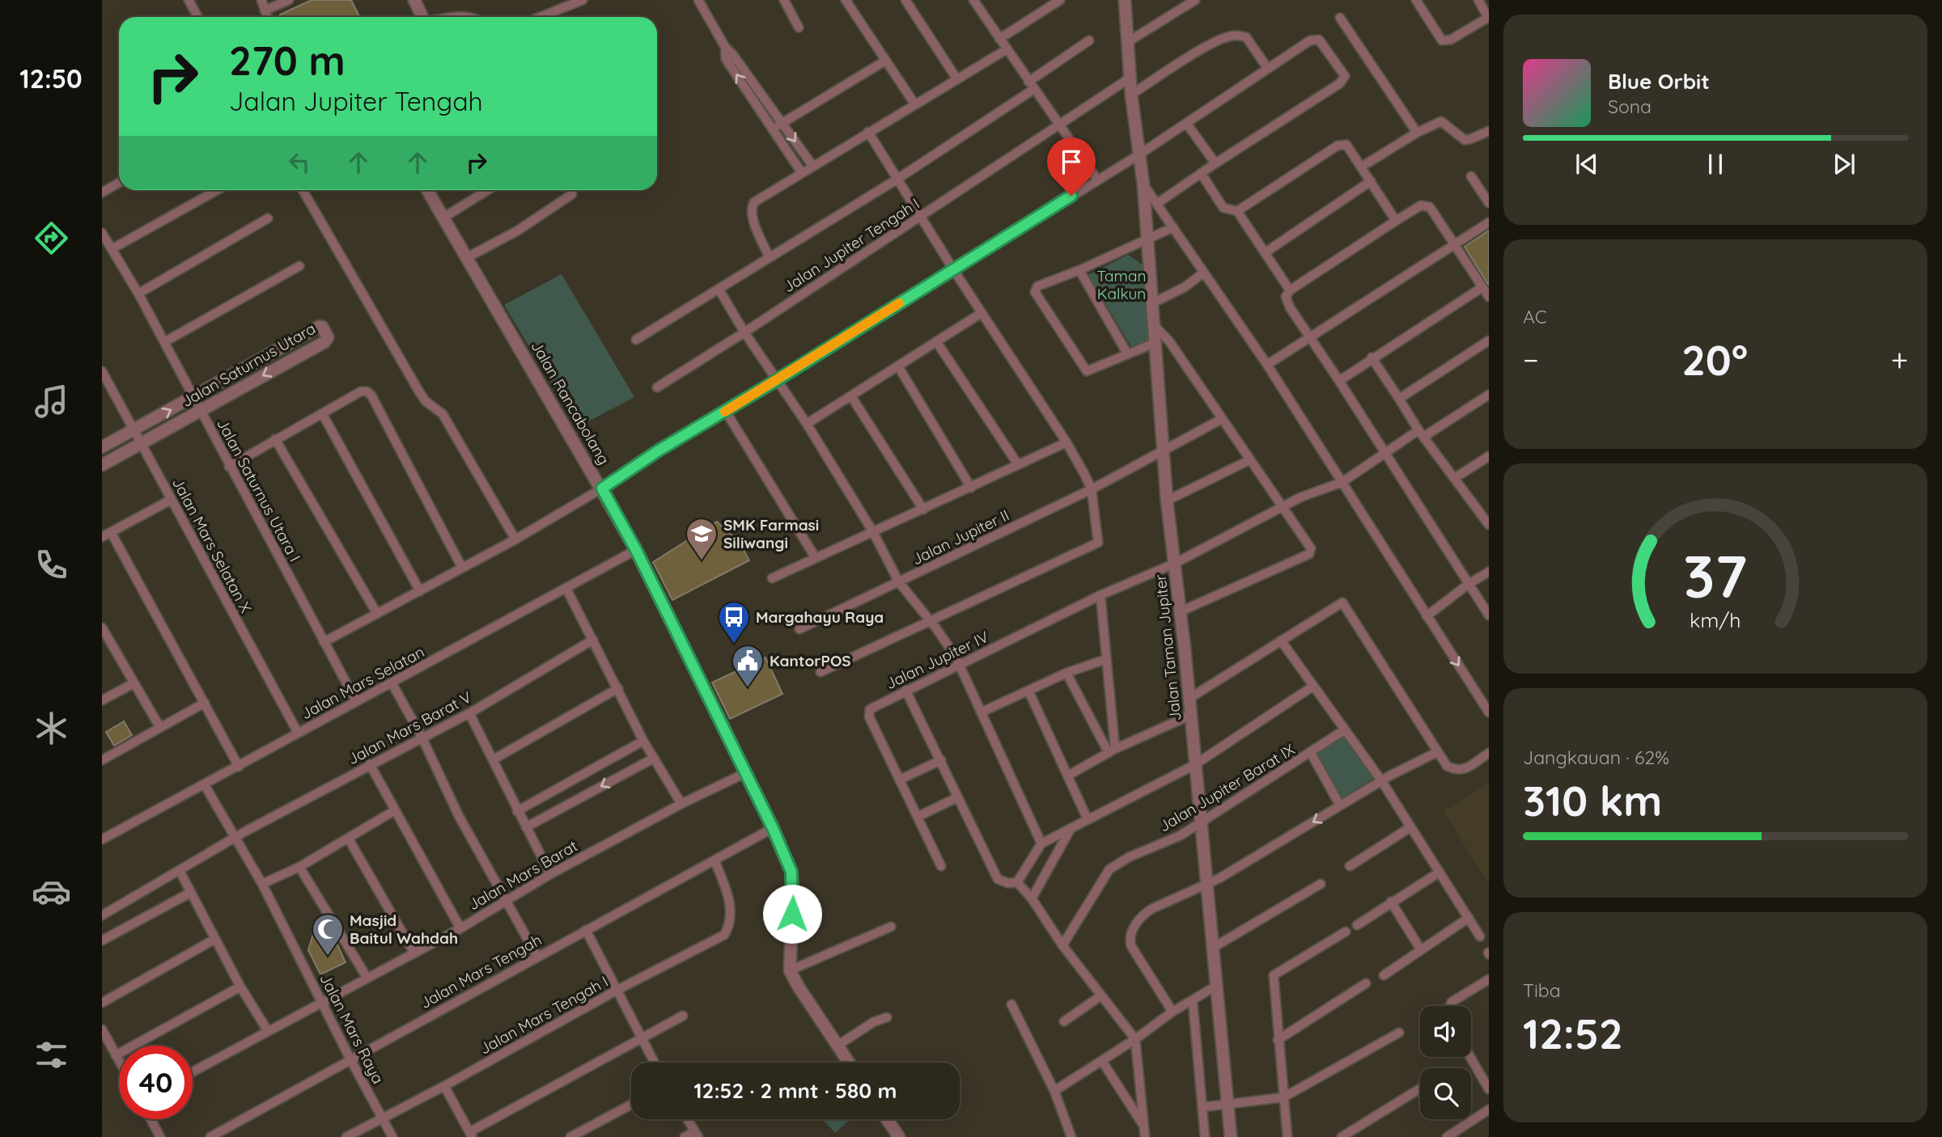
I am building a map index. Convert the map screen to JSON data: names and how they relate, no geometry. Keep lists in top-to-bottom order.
{
  "streets": {
    "street": [
      "Jalan Jupiter Tengah I",
      "Jalan Saturnus Utara",
      "Jalan Rancabolang",
      "Jalan Saturnus Utara I",
      "Jalan Jupiter II",
      "Jalan Mars Selatan X",
      "Jalan Taman Jupiter",
      "Jalan Jupiter IV",
      "Jalan Mars Selatan",
      "Jalan Mars Barat V",
      "Jalan Jupiter Barat IX",
      "Jalan Mars Barat",
      "Jalan Mars Tengah",
      "Jalan Mars Tengah I",
      "Jalan Mars Raya"
    ]
  },
  "crossings": [
    ["Jalan Jupiter Tengah I", "Jalan Taman Jupiter"],
    ["Jalan Saturnus Utara", "Jalan Saturnus Utara I"],
    ["Jalan Saturnus Utara", "Jalan Mars Selatan X"],
    ["Jalan Rancabolang", "Jalan Mars Selatan"],
    ["Jalan Rancabolang", "Jalan Mars Barat"],
    ["Jalan Rancabolang", "Jalan Mars Tengah"],
    ["Jalan Saturnus Utara I", "Jalan Mars Selatan"],
    ["Jalan Jupiter II", "Jalan Taman Jupiter"],
    ["Jalan Mars Selatan X", "Jalan Mars Selatan"],
    ["Jalan Taman Jupiter", "Jalan Jupiter IV"],
    ["Jalan Taman Jupiter", "Jalan Jupiter Barat IX"],
    ["Jalan Mars Selatan", "Jalan Mars Raya"],
    ["Jalan Mars Barat V", "Jalan Mars Raya"],
    ["Jalan Mars Barat", "Jalan Mars Raya"],
    ["Jalan Mars Tengah", "Jalan Mars Tengah I"],
    ["Jalan Mars Tengah", "Jalan Mars Raya"],
    ["Jalan Mars Tengah I", "Jalan Mars Raya"]
  ],
  "parks": ["Taman Kalkun"],
  "places": {
    "school or university": ["SMK Farmasi Siliwangi"],
    "bus stop": ["Margahayu Raya"],
    "public building": ["KantorPOS"],
    "mosque": ["Masjid Baitul Wahdah"]
  },
  "page": {
    "tabs": "12:50",
    "turn": ["270 m", "Jalan Jupiter Tengah"],
    "song": ["Blue Orbit", "Sona"],
    "tile": [
      "AC",
      ["Jangkauan · 62%", "310 km"],
      ["Tiba", "12:52"]
    ],
    "heat": ["−", "20°", "+"],
    "limit": "40",
    "trip": "12:52 · 2 mnt · 580 m",
    "gauge": ["37", "km/h"]
  }
}
